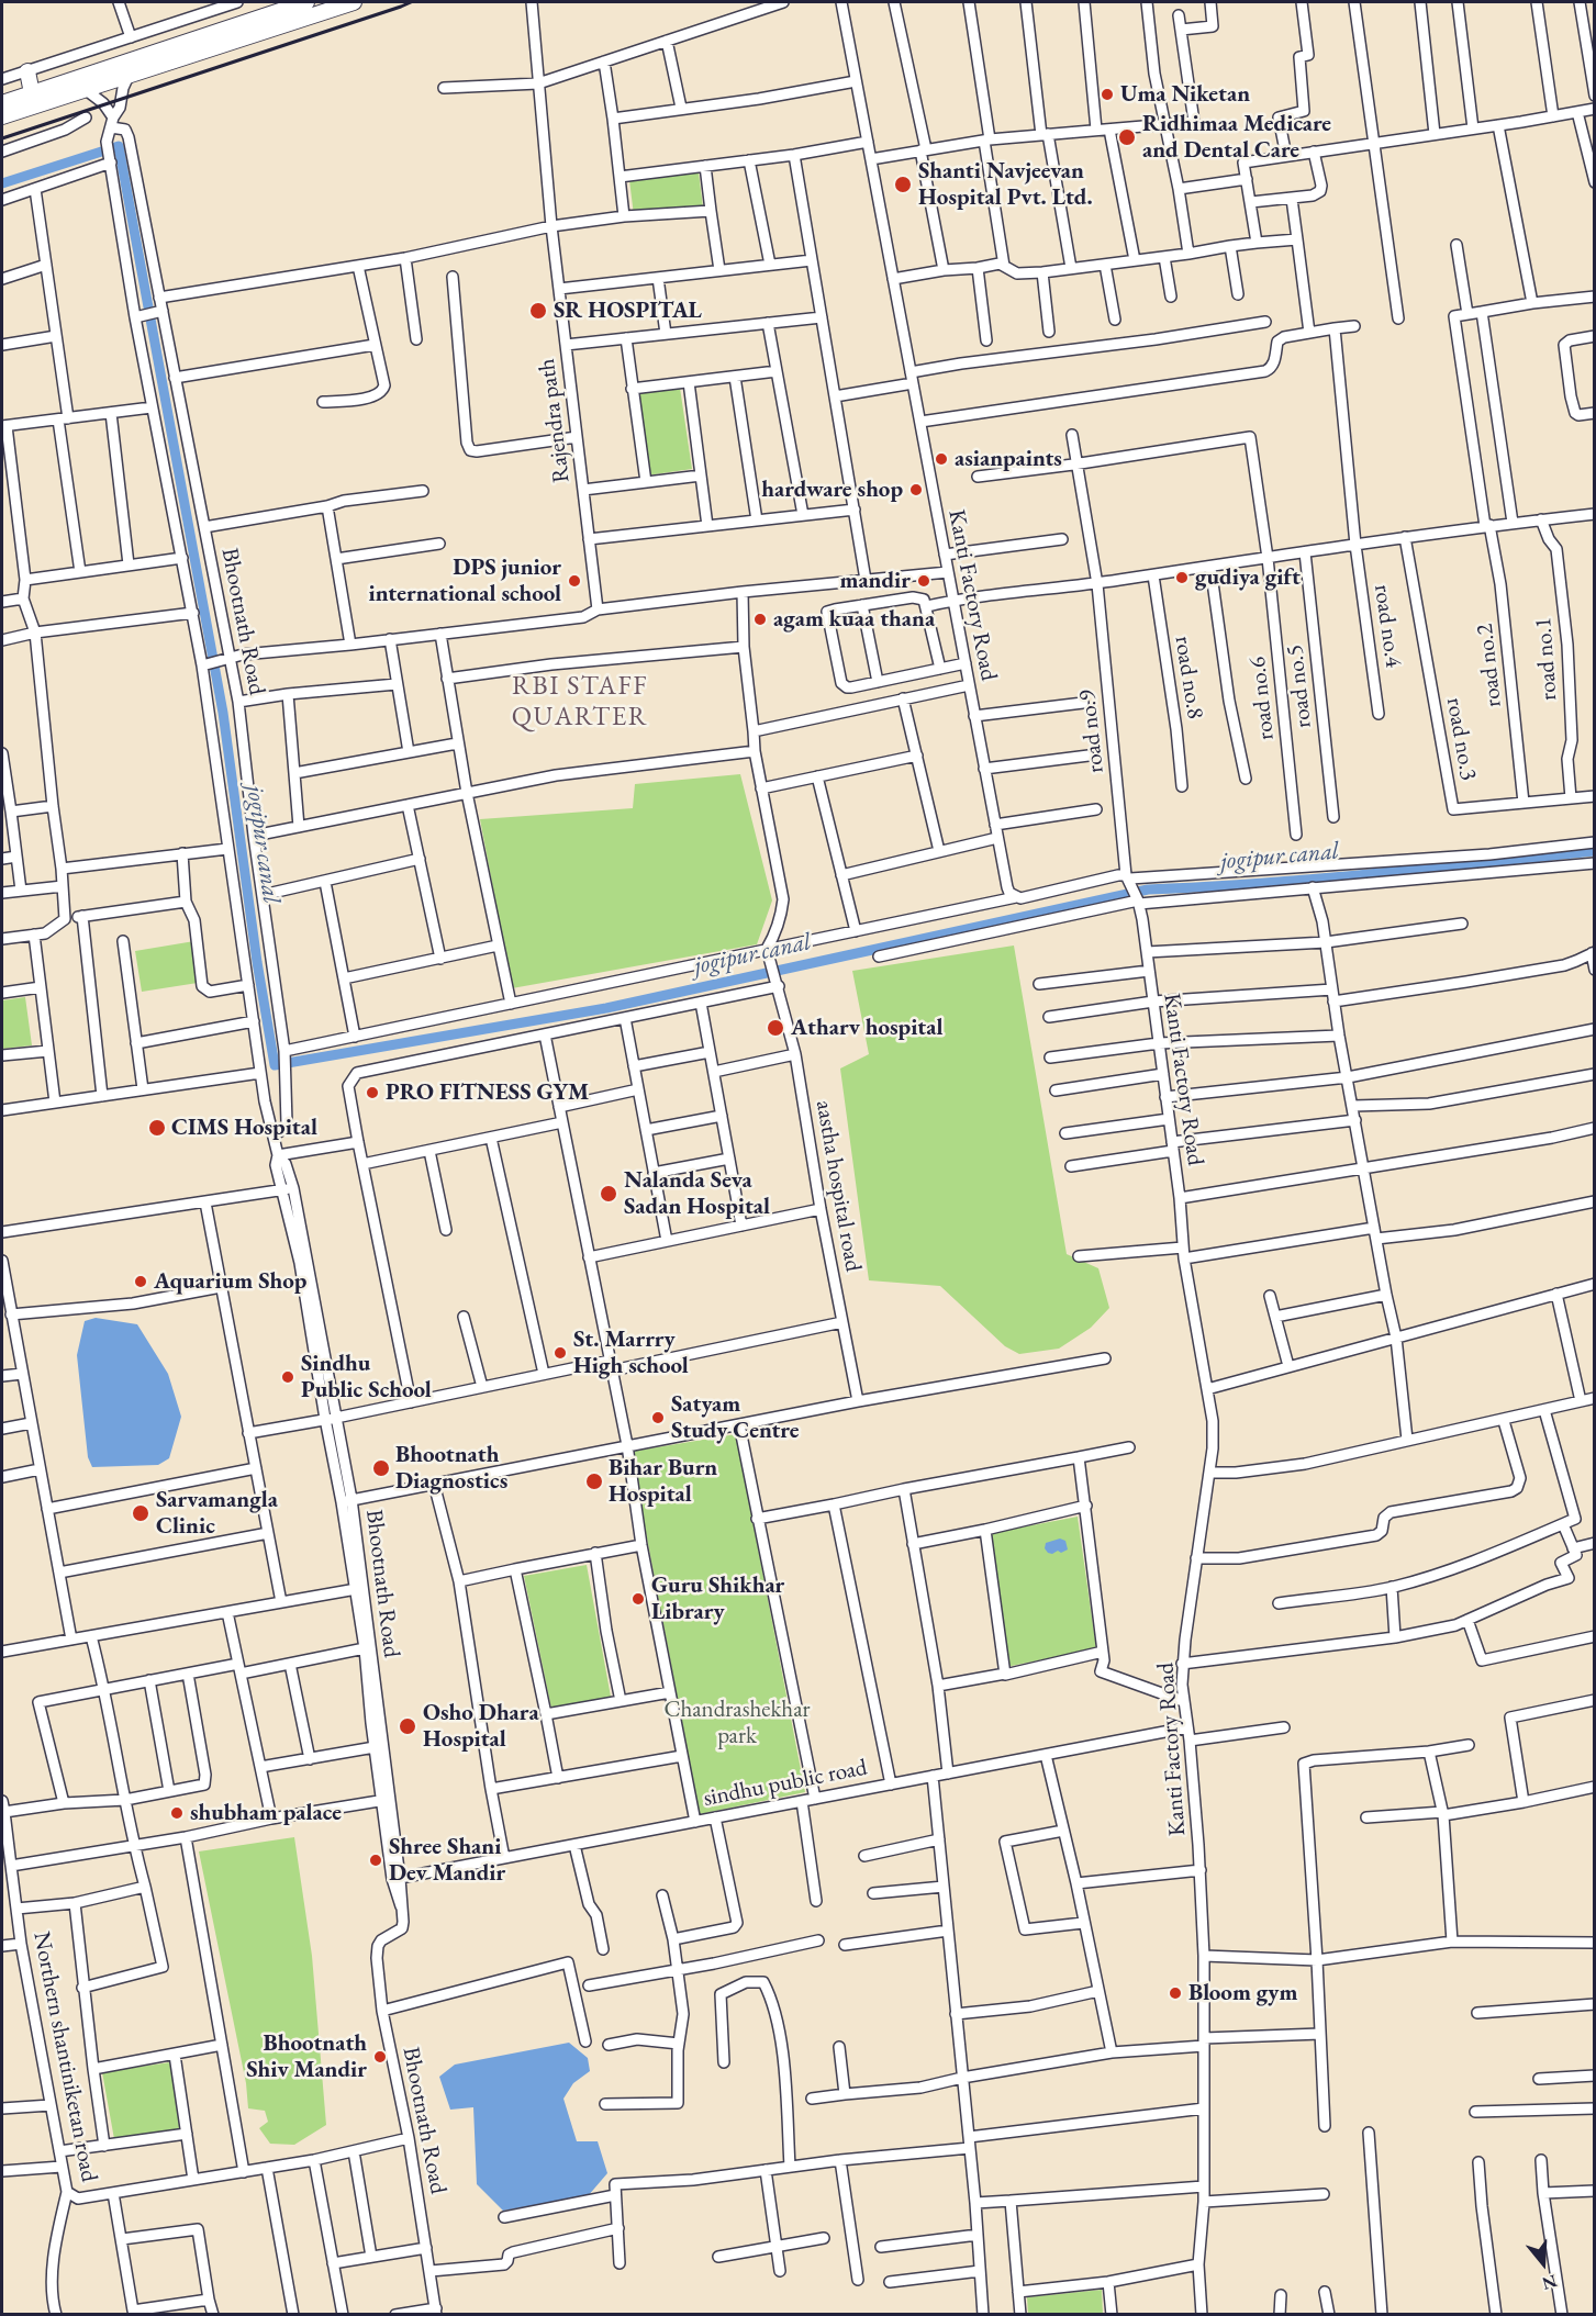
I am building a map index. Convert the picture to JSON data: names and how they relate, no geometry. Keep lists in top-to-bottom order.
{
  "streets": {
    "street": [
      "Rajendra path",
      "Kanti Factory Road",
      "Bhootnath Road",
      "road no.4",
      "road no.1",
      "road no.2",
      "road no.8",
      "road no.5",
      "road no.6",
      "road no.9",
      "road no.3",
      "aastha hospital road",
      "sindhu public road",
      "Northern shantiniketan road"
    ]
  },
  "crossings": [
    ["Kanti Factory Road", "road no.9"],
    ["Kanti Factory Road", "sindhu public road"],
    ["Bhootnath Road", "sindhu public road"],
    ["Bhootnath Road", "Northern shantiniketan road"],
    ["road no.1", "road no.3"],
    ["road no.2", "road no.3"],
    ["road no.6", "road no.9"]
  ],
  "districts": ["RBI STAFF QUARTER"],
  "water": ["jogipur canal"],
  "parks": ["Chandrashekhar park"],
  "places": [
    "Uma Niketan",
    "Ridhimaa Medicare and Dental Care",
    "Shanti Navjeevan Hospital Pvt. Ltd.",
    "SR HOSPITAL",
    "asianpaints",
    "hardware shop",
    "gudiya gift",
    "DPS junior international school",
    "mandir",
    "agam kuaa thana",
    "Atharv hospital",
    "PRO FITNESS GYM",
    "CIMS Hospital",
    "Nalanda Seva Sadan Hospital",
    "Aquarium Shop",
    "St. Marrry High school",
    "Sindhu Public School",
    "Satyam Study Centre",
    "Bhootnath Diagnostics",
    "Bihar Burn Hospital",
    "Sarvamangla Clinic",
    "Guru Shikhar Library",
    "Osho Dhara Hospital",
    "shubham palace",
    "Shree Shani Dev Mandir",
    "Bloom gym",
    "Bhootnath Shiv Mandir"
  ],
  "north": "bottom"
}
